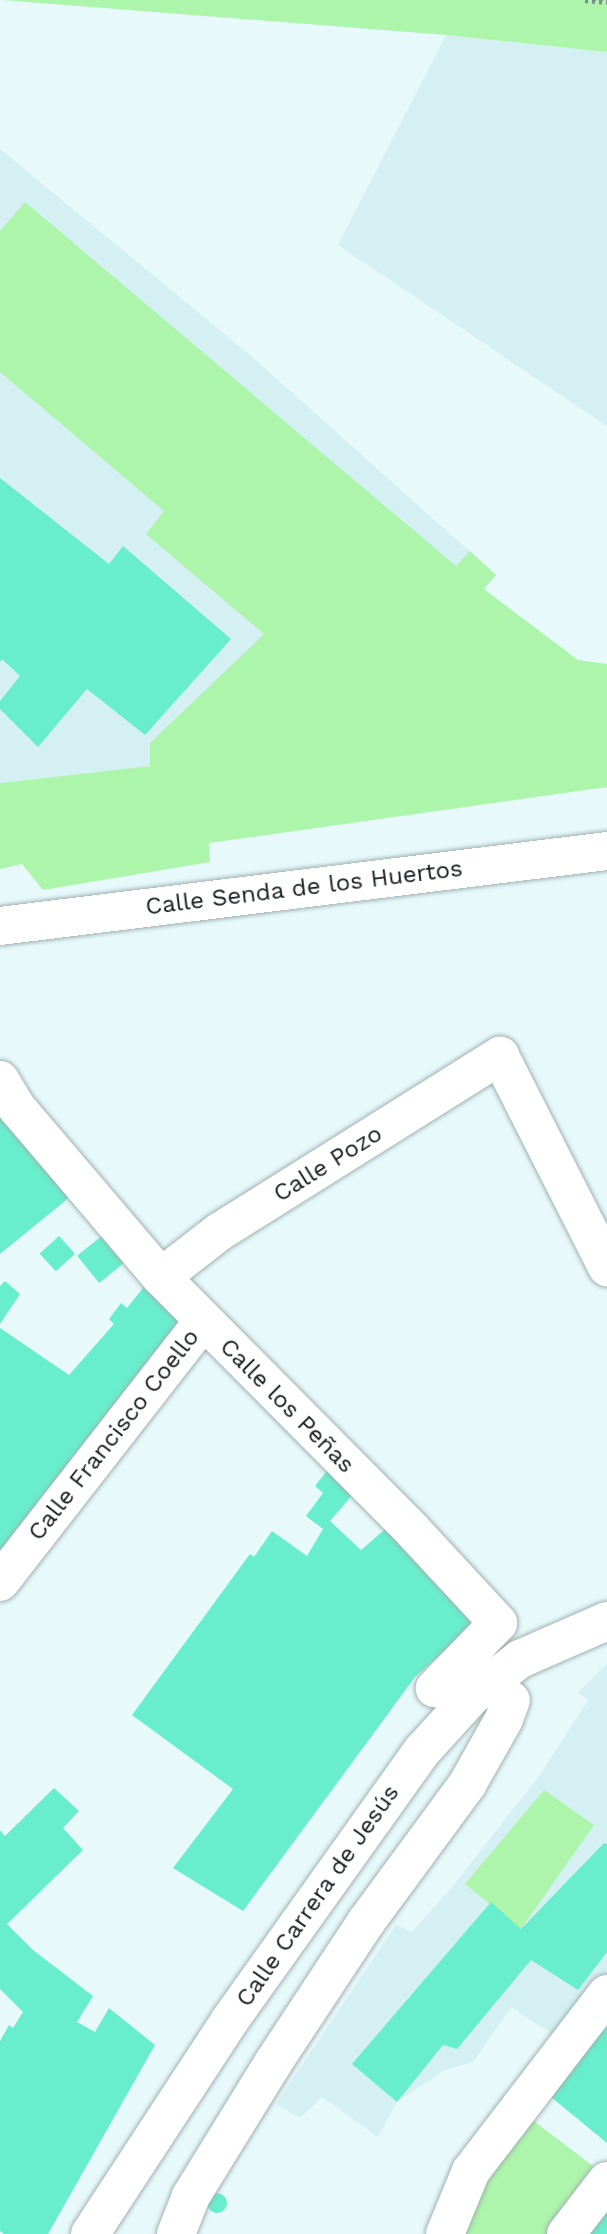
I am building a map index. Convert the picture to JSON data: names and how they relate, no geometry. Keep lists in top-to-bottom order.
{
  "streets": {
    "street": [
      "Calle Senda de los Huertos",
      "Calle Pozo",
      "Calle los Peñas",
      "Calle Francisco Coello",
      "Calle Carrera de Jesús"
    ]
  },
  "crossings": [
    ["Calle Pozo", "Calle los Peñas"],
    ["Calle los Peñas", "Calle Francisco Coello"]
  ]
}
